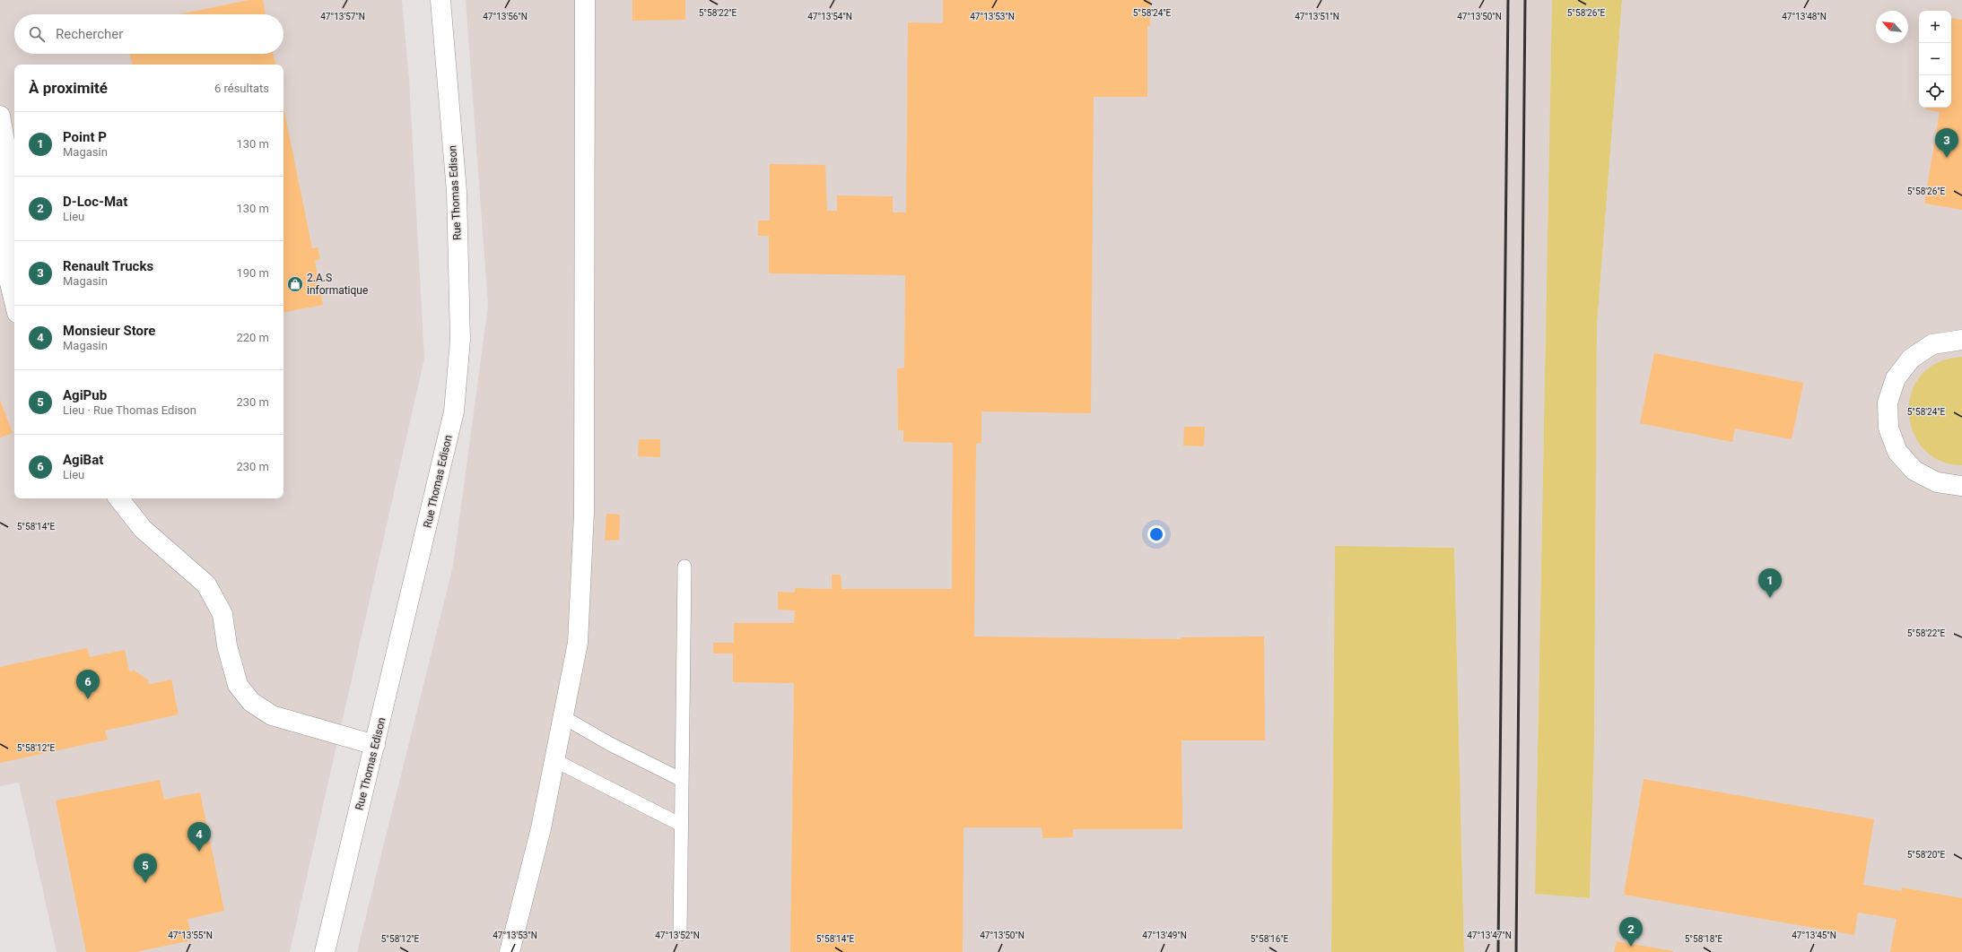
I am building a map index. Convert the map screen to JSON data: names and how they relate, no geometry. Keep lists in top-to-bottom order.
{
  "streets": {
    "street": ["Rue Thomas Edison"]
  },
  "places": {
    "shop": ["2.A.S informatique"]
  },
  "north": "top left",
  "page": {
    "map_buttons": ["+", "−"],
    "search": "Rechercher",
    "heading": ["À proximité", "6 résultats"],
    "list": [
      {
        "mark": "1",
        "name": "Point P",
        "note": "Magasin",
        "value": "130 m"
      },
      {
        "mark": "2",
        "name": "D-Loc-Mat",
        "note": "Lieu",
        "value": "130 m"
      },
      {
        "mark": "3",
        "name": "Renault Trucks",
        "note": "Magasin",
        "value": "190 m"
      },
      {
        "mark": "4",
        "name": "Monsieur Store",
        "note": "Magasin",
        "value": "220 m"
      },
      {
        "mark": "5",
        "name": "AgiPub",
        "note": "Lieu · Rue Thomas Edison",
        "value": "230 m"
      },
      {
        "mark": "6",
        "name": "AgiBat",
        "note": "Lieu",
        "value": "230 m"
      }
    ],
    "pins": [
      "3",
      "1",
      "6",
      "4",
      "5",
      "2"
    ]
  },
  "coordinates": [
    "5°58'26\"E",
    "5°58'22\"E",
    "5°58'24\"E",
    "47°13'57\"N",
    "47°13'56\"N",
    "47°13'54\"N",
    "47°13'53\"N",
    "47°13'51\"N",
    "47°13'50\"N",
    "47°13'48\"N",
    "5°58'14\"E",
    "5°58'12\"E",
    "5°58'20\"E",
    "47°13'55\"N",
    "47°13'52\"N",
    "47°13'49\"N",
    "47°13'47\"N",
    "47°13'45\"N",
    "5°58'16\"E",
    "5°58'18\"E"
  ]
}
